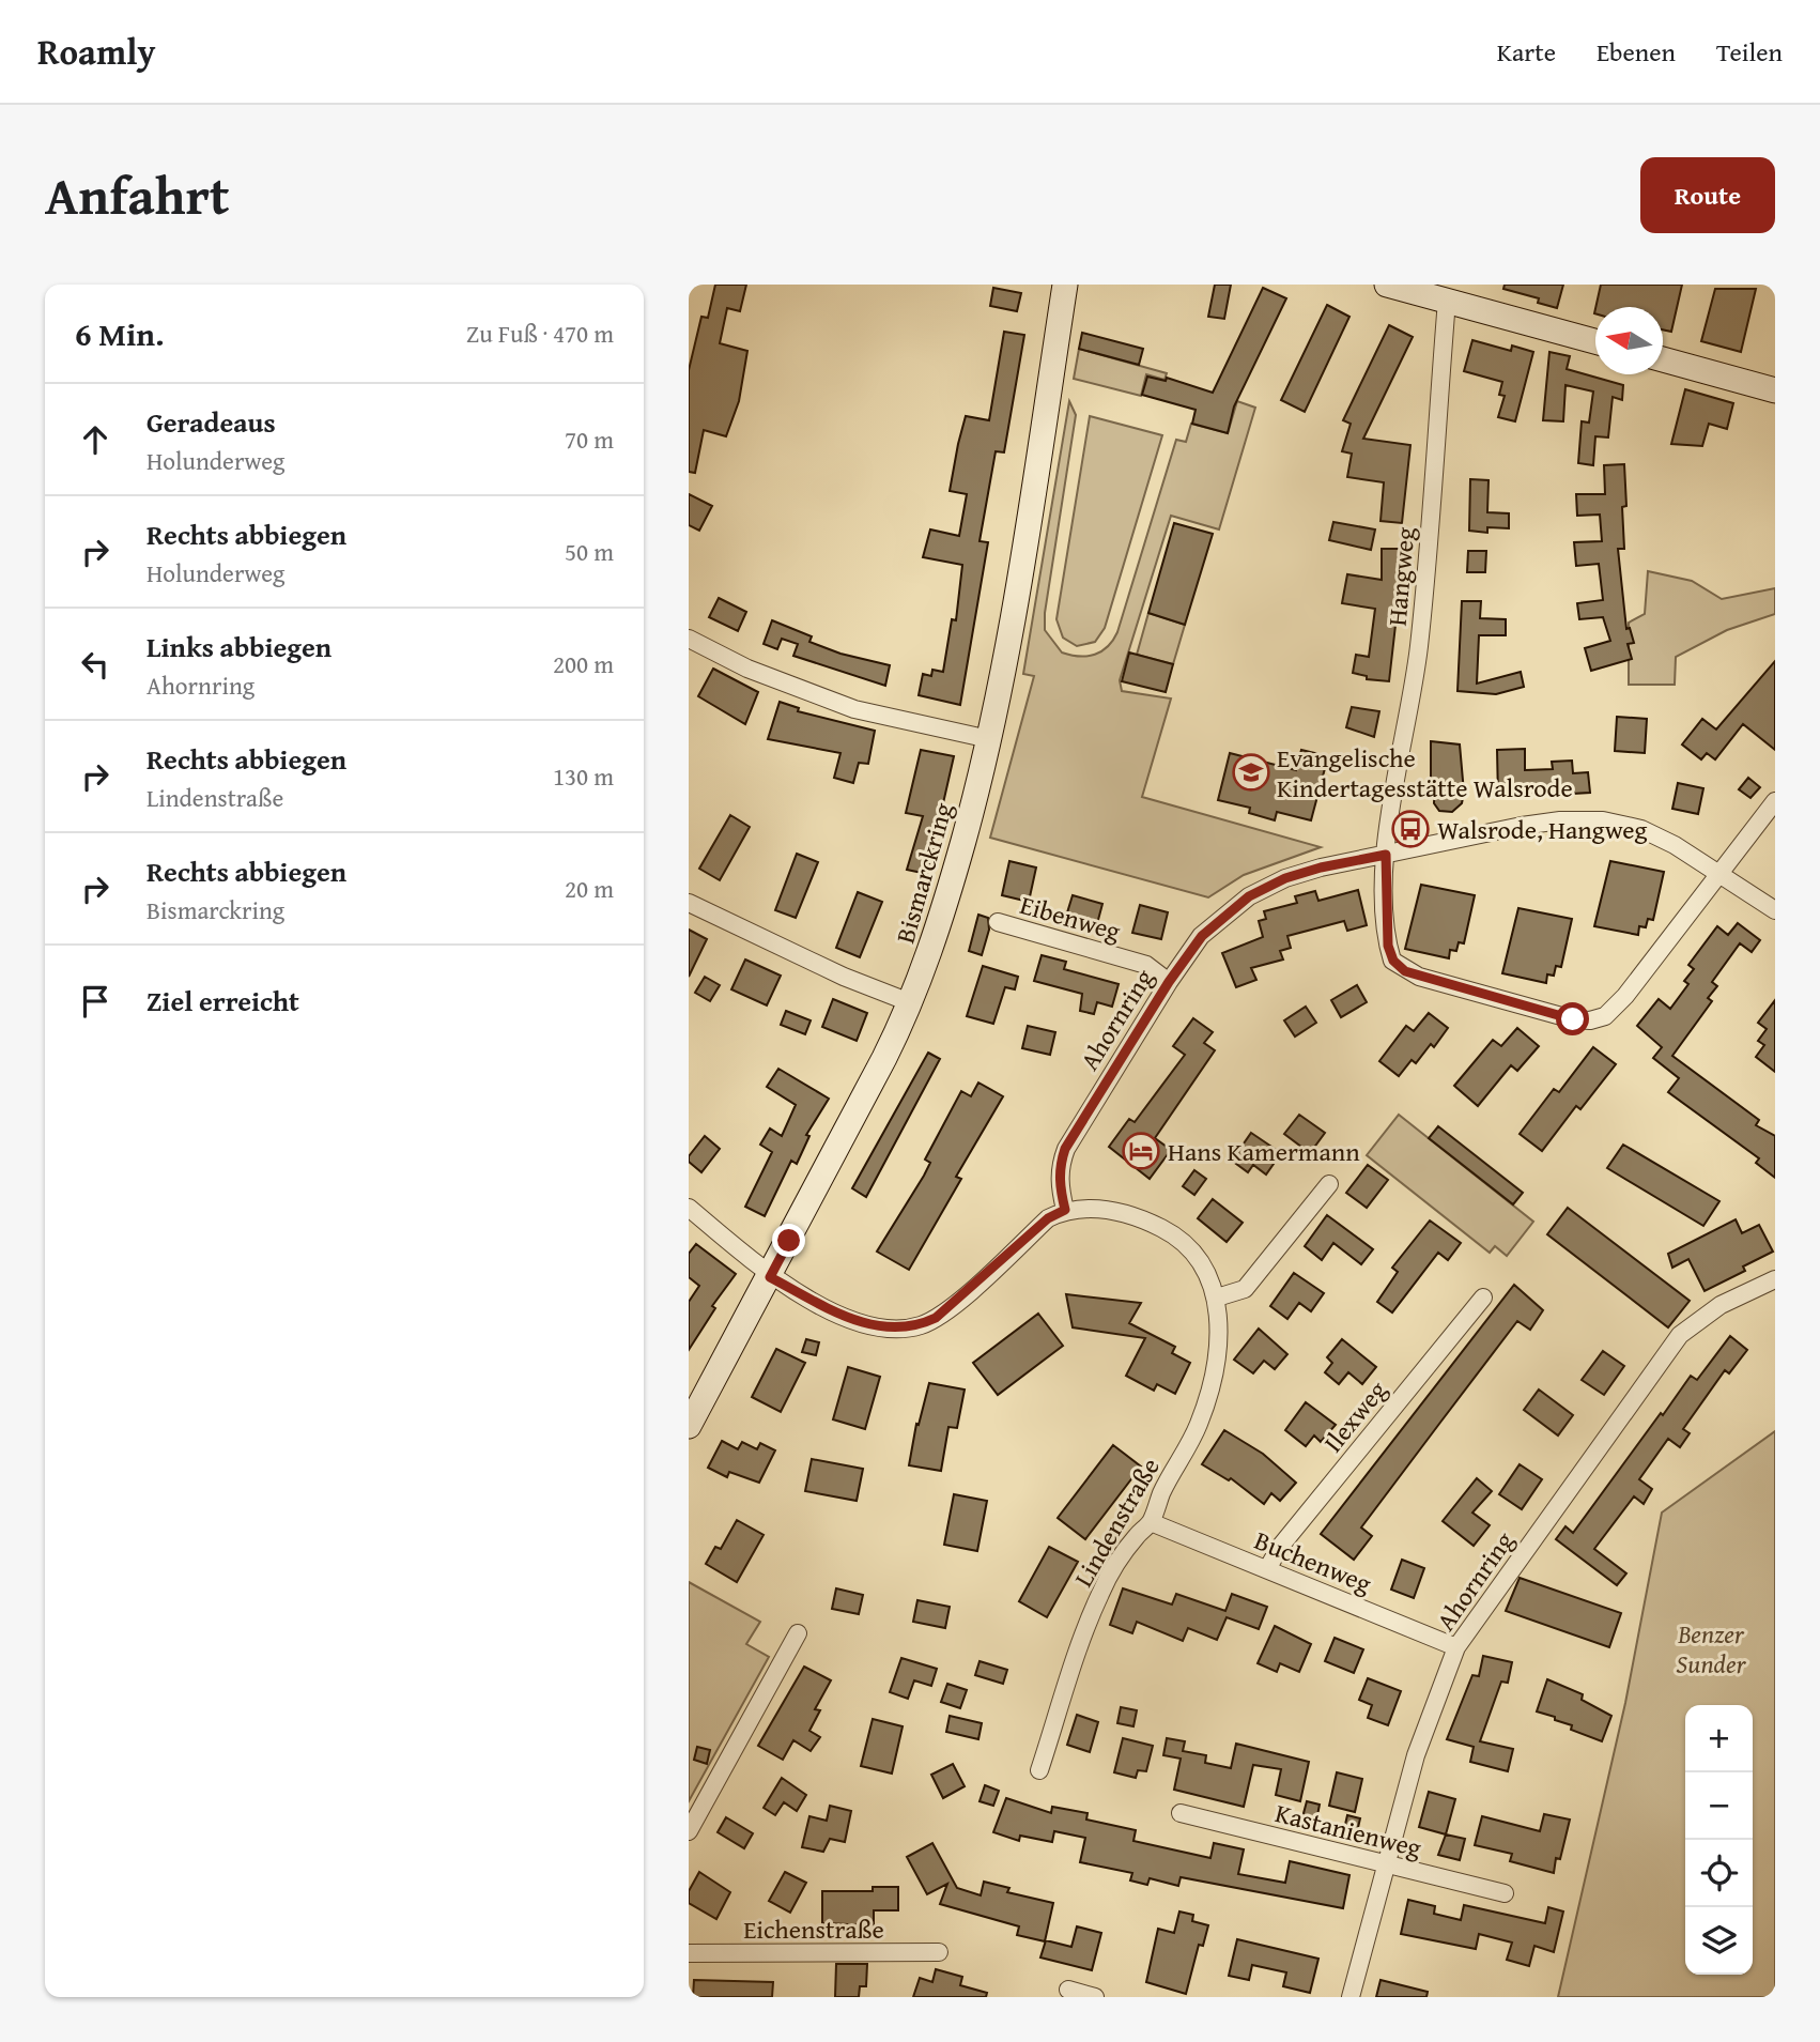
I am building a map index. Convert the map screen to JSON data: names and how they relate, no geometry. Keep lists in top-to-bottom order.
{
  "streets": {
    "street": [
      "Hangweg",
      "Bismarckring",
      "Eibenweg",
      "Ahornring",
      "Ilexweg",
      "Lindenstraße",
      "Buchenweg",
      "Kastanienweg",
      "Eichenstraße"
    ]
  },
  "crossings": [
    ["Hangweg", "Ahornring"],
    ["Eibenweg", "Ahornring"],
    ["Ahornring", "Lindenstraße"],
    ["Ahornring", "Buchenweg"],
    ["Ahornring", "Kastanienweg"],
    ["Ilexweg", "Buchenweg"],
    ["Lindenstraße", "Buchenweg"]
  ],
  "parks": ["Benzer Sunder"],
  "places": {
    "school or university": ["Evangelische Kindertagesstätte Walsrode"],
    "bus stop": ["Walsrode, Hangweg"],
    "hotel": ["Hans Kamermann"]
  },
  "north": "left",
  "page": {
    "header": "Roamly",
    "nav": ["Karte", "Ebenen", "Teilen"],
    "title": "Anfahrt",
    "buttons": "Route",
    "heading": ["6 Min.", "Zu Fuß · 470 m"],
    "list": [
      ["Geradeaus", "Holunderweg", "70 m"],
      ["Rechts abbiegen", "Holunderweg", "50 m"],
      ["Links abbiegen", "Ahornring", "200 m"],
      ["Rechts abbiegen", "Lindenstraße", "130 m"],
      ["Rechts abbiegen", "Bismarckring", "20 m"],
      "Ziel erreicht"
    ],
    "map_buttons": ["+", "−"]
  }
}
